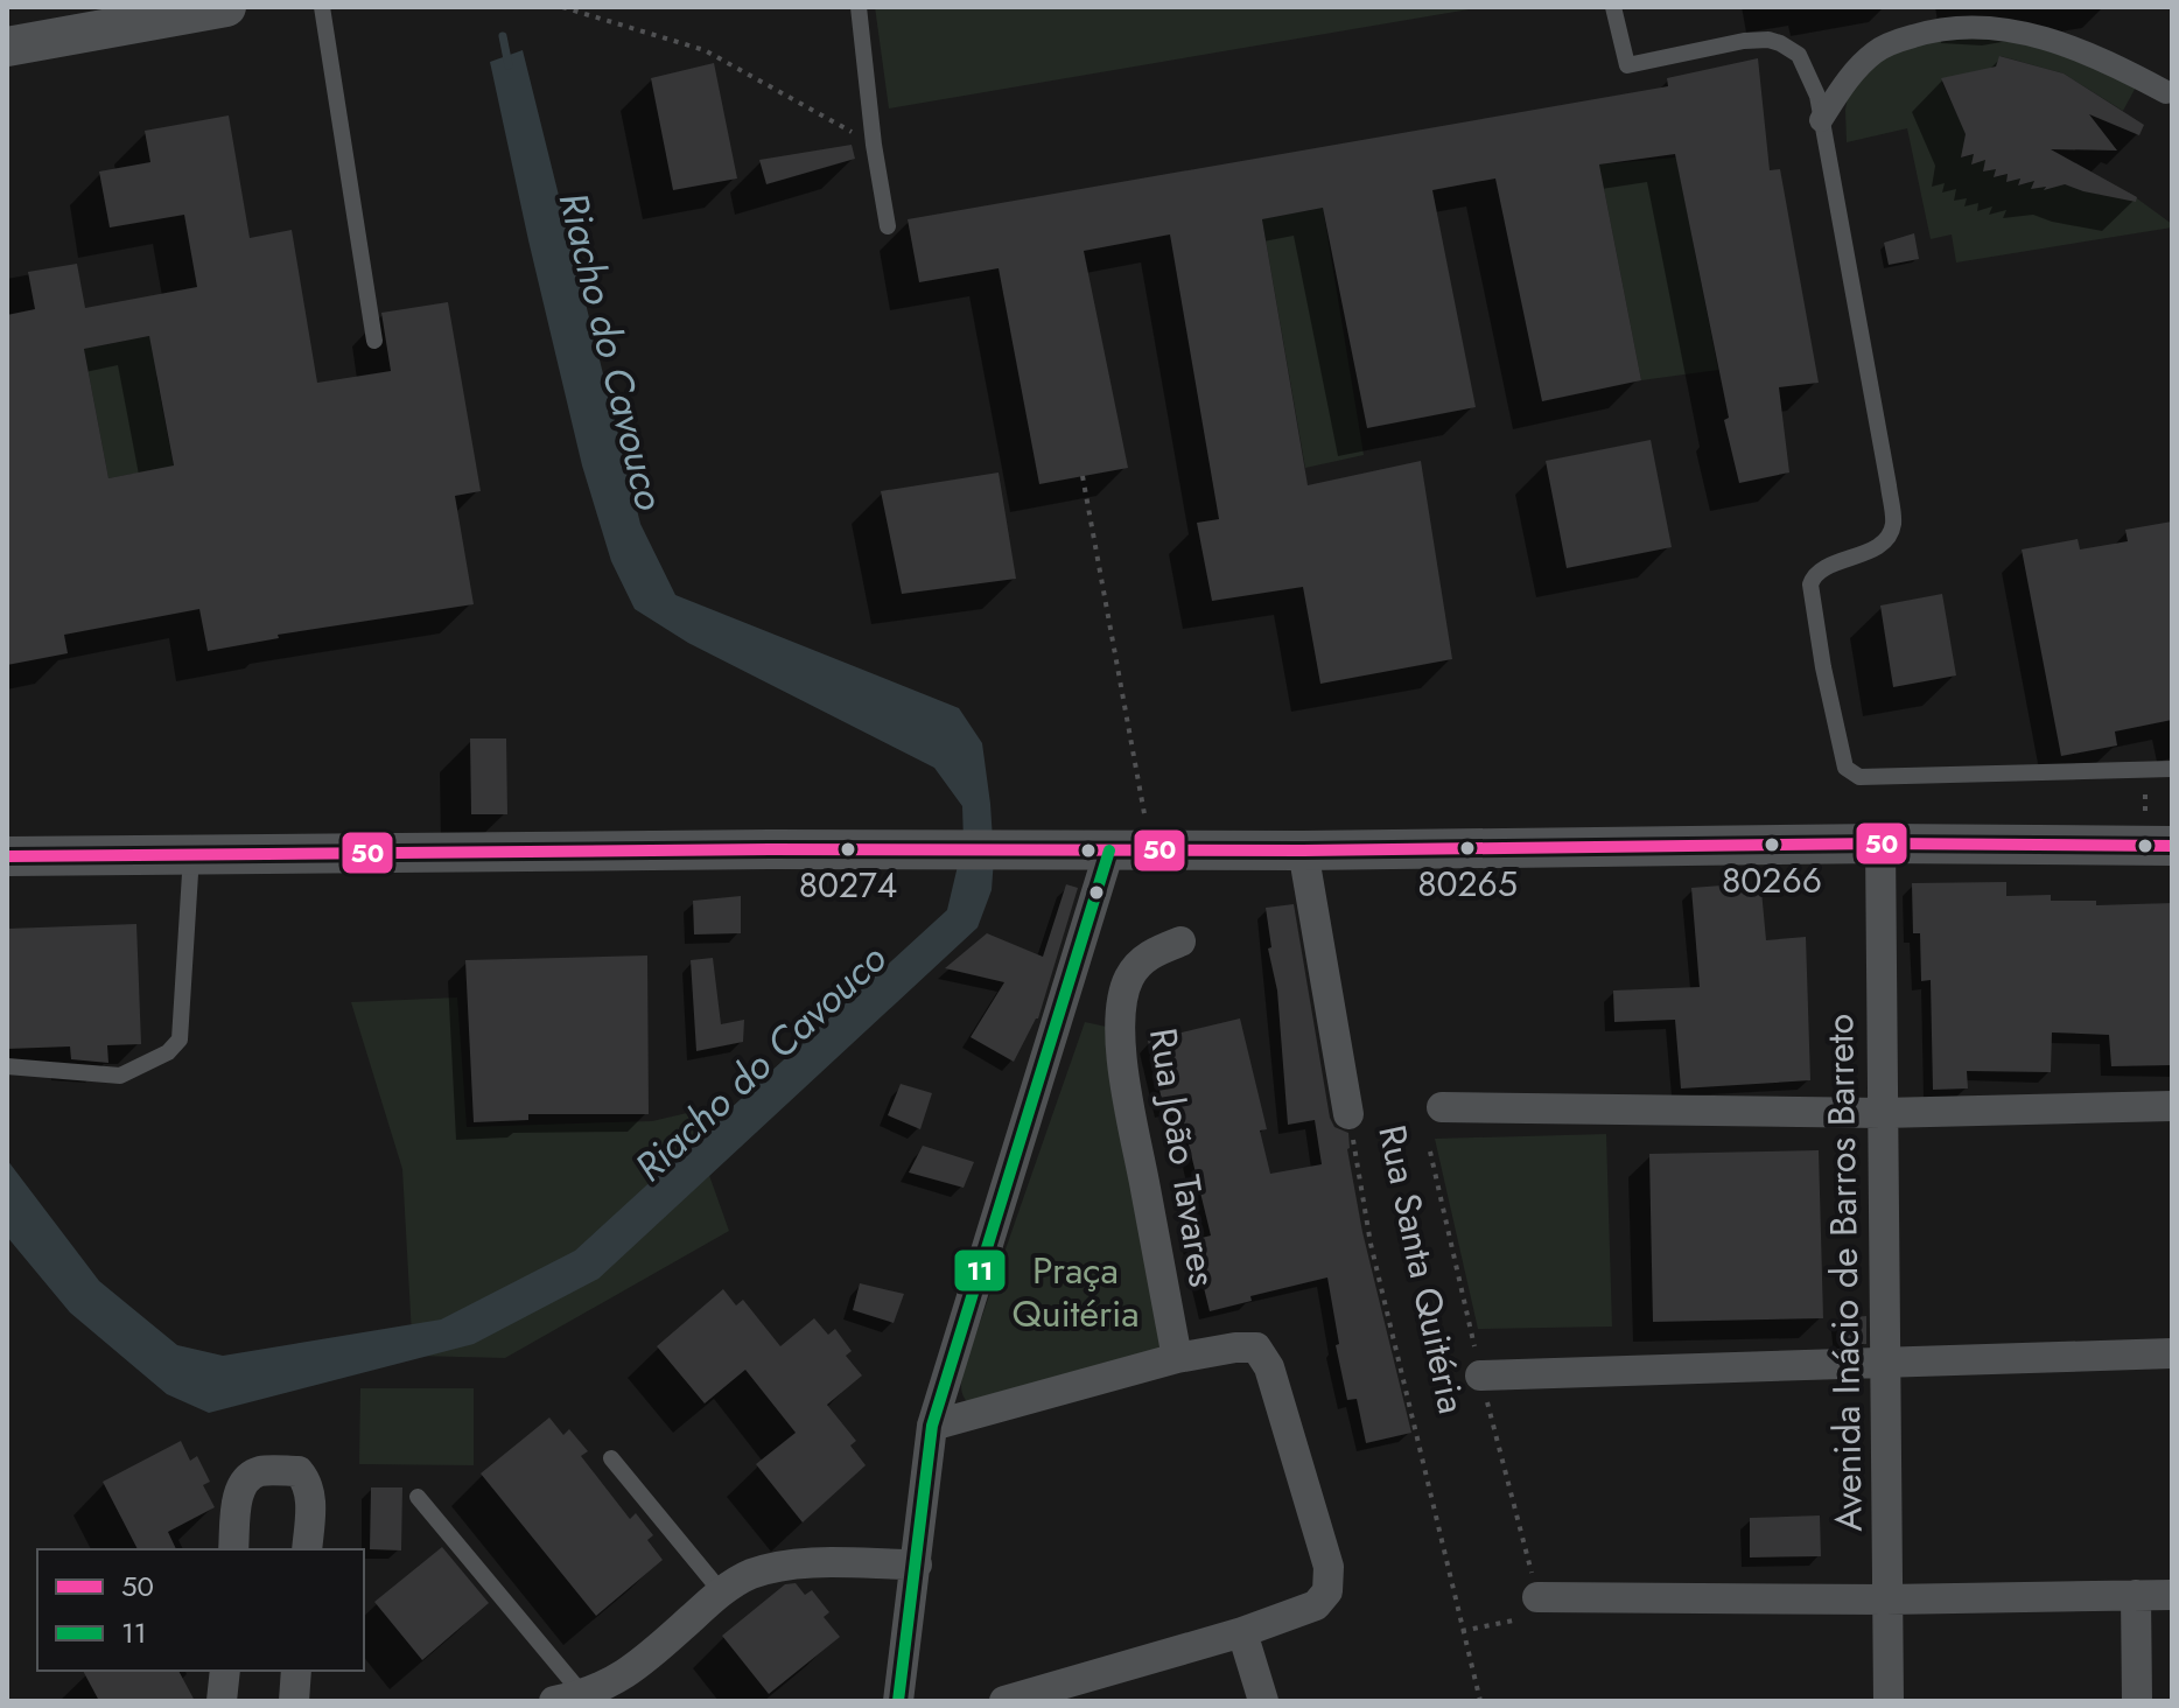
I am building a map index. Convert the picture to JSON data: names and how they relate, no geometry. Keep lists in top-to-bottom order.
{
  "streets": {
    "street": ["Rua João Tavares", "Rua Santa Quitéria", "Avenida Inácio de Barros Barreto"]
  },
  "water": ["Riacho do Cavouco"],
  "parks": ["Praça Quitéria"],
  "places": ["80266", "80265", "80274"],
  "lines": ["transit line 50", "transit line 11"],
  "legend": ["50", "11"]
}
